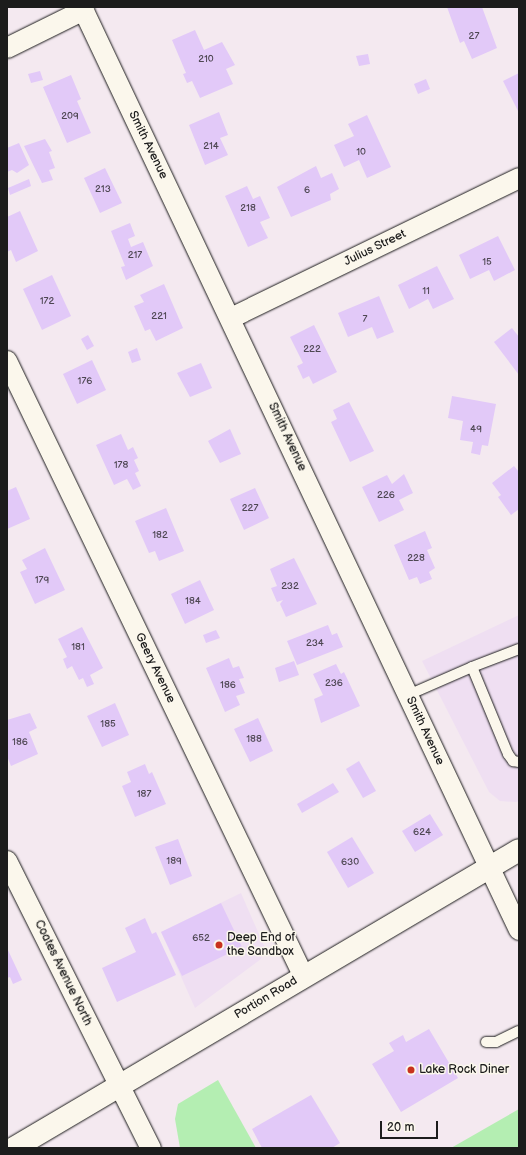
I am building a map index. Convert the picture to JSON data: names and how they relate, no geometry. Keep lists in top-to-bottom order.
{
  "streets": {
    "main road": ["Portion Road"],
    "street": [
      "Smith Avenue",
      "Julius Street",
      "Geery Avenue",
      "Coates Avenue North"
    ]
  },
  "crossings": [
    ["Smith Avenue", "Julius Street"],
    ["Smith Avenue", "Portion Road"],
    ["Geery Avenue", "Portion Road"],
    ["Coates Avenue North", "Portion Road"]
  ],
  "places": ["Deep End of the Sandbox", "Lake Rock Diner"],
  "house_numbers": [
    "27",
    "210",
    "209",
    "214",
    "10",
    "213",
    "6",
    "218",
    "217",
    "15",
    "11",
    "172",
    "221",
    "7",
    "222",
    "176",
    "49",
    "178",
    "226",
    "227",
    "182",
    "228",
    "179",
    "232",
    "184",
    "234",
    "181",
    "236",
    "186",
    "185",
    "188",
    "186",
    "187",
    "624",
    "189",
    "630",
    "652"
  ],
  "scale_bar": "20 m"
}
